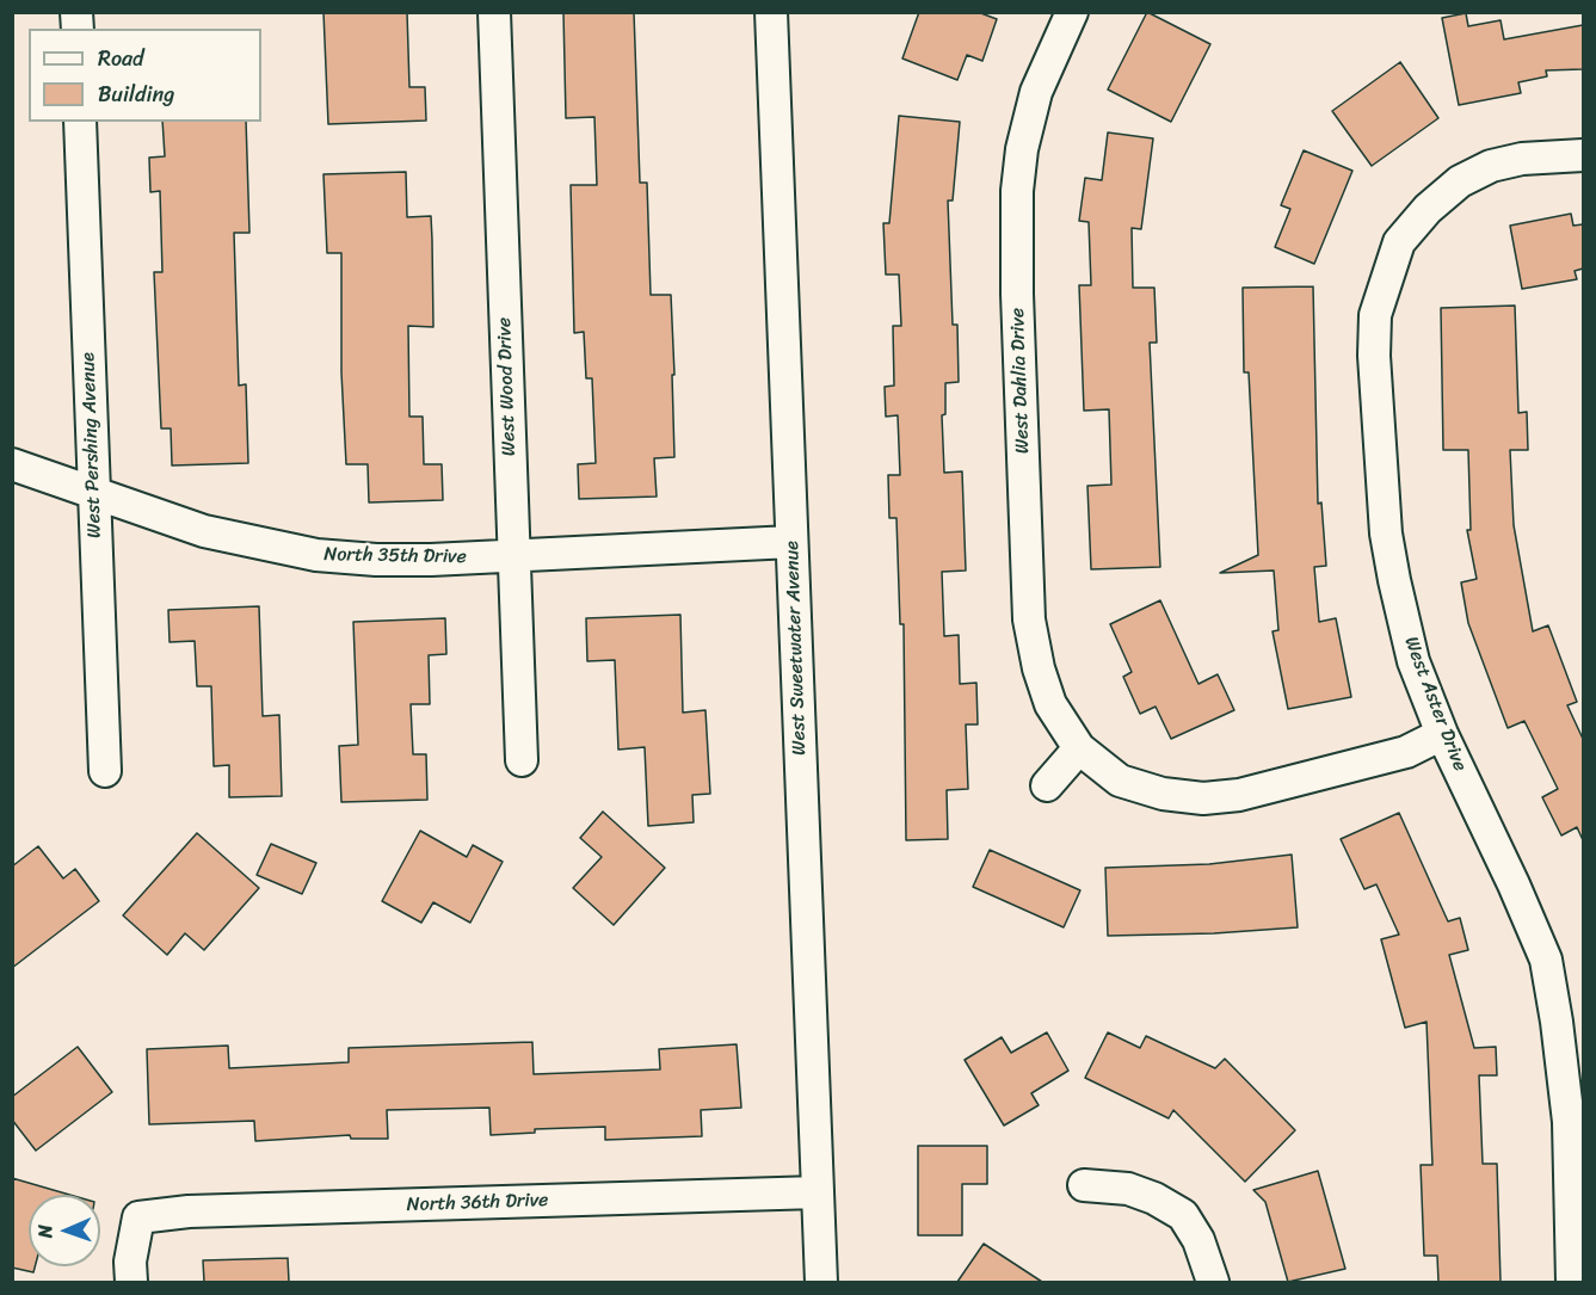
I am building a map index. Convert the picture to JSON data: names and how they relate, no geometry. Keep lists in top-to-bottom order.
{
  "streets": {
    "street": [
      "West Dahlia Drive",
      "West Wood Drive",
      "West Pershing Avenue",
      "North 35th Drive",
      "West Sweetwater Avenue",
      "West Aster Drive",
      "North 36th Drive"
    ]
  },
  "crossings": [
    ["West Dahlia Drive", "West Aster Drive"],
    ["West Wood Drive", "North 35th Drive"],
    ["West Pershing Avenue", "North 35th Drive"],
    ["North 35th Drive", "West Sweetwater Avenue"],
    ["West Sweetwater Avenue", "North 36th Drive"]
  ],
  "legend": ["Road", "Building"],
  "north": "left"
}
